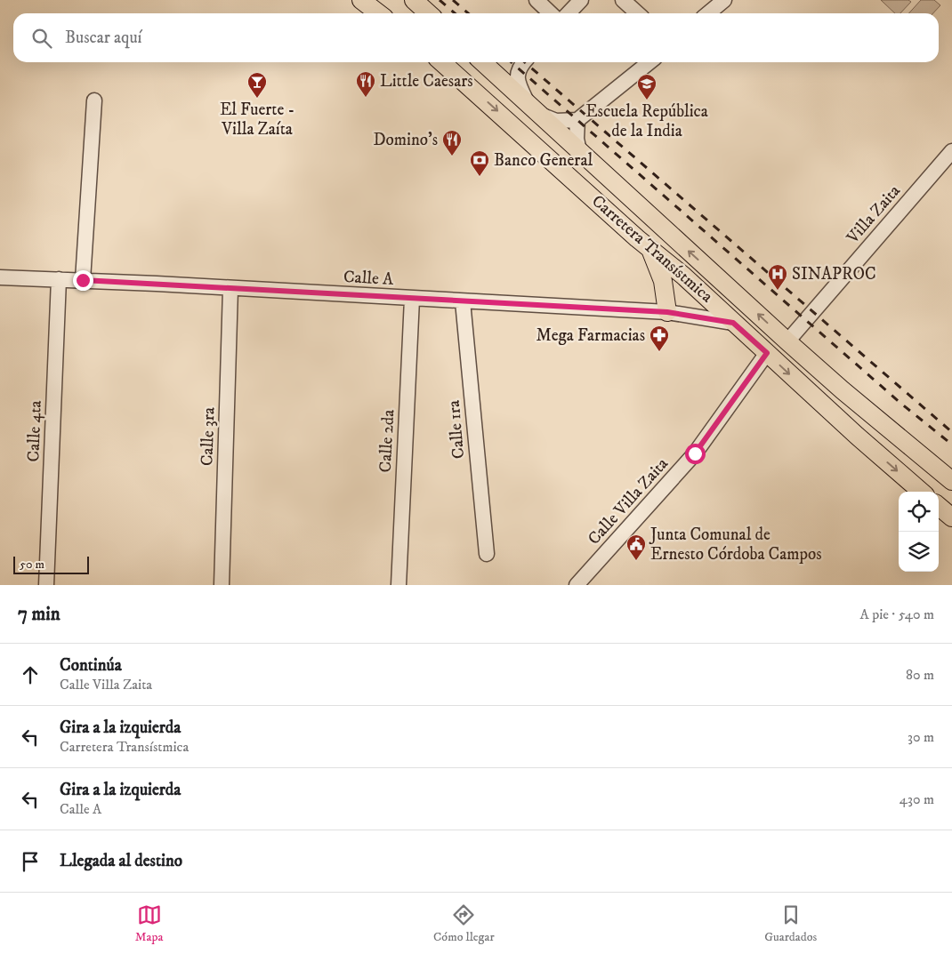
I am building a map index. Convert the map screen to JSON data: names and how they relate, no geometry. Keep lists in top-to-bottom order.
{
  "streets": {
    "main road": ["Carretera Transístmica"],
    "street": [
      "Villa Zaita",
      "Calle A",
      "Calle 1ra",
      "Calle 4ta",
      "Calle 3ra",
      "Calle 2da",
      "Calle Villa Zaita"
    ]
  },
  "crossings": [
    ["Villa Zaita", "Carretera Transístmica"],
    ["Carretera Transístmica", "Calle A"],
    ["Carretera Transístmica", "Calle Villa Zaita"],
    ["Calle A", "Calle 1ra"],
    ["Calle A", "Calle 4ta"],
    ["Calle A", "Calle 3ra"],
    ["Calle A", "Calle 2da"]
  ],
  "places": {
    "restaurant": ["Little Caesars", "Domino's"],
    "bar": ["El Fuerte - Villa Zaíta"],
    "school or university": ["Escuela República de la India"],
    "bank": ["Banco General"],
    "hospital": ["SINAPROC"],
    "pharmacy": ["Mega Farmacias"],
    "public building": ["Junta Comunal de Ernesto Córdoba Campos"]
  },
  "scale_bar": "50 m",
  "page": {
    "search": "Buscar aquí",
    "scale": "50 m",
    "heading": ["7 min", "A pie · 540 m"],
    "list": [
      ["Continúa", "Calle Villa Zaita", "80 m"],
      ["Gira a la izquierda", "Carretera Transístmica", "30 m"],
      ["Gira a la izquierda", "Calle A", "430 m"],
      "Llegada al destino"
    ],
    "nav": ["Mapa", "Cómo llegar", "Guardados"]
  }
}
